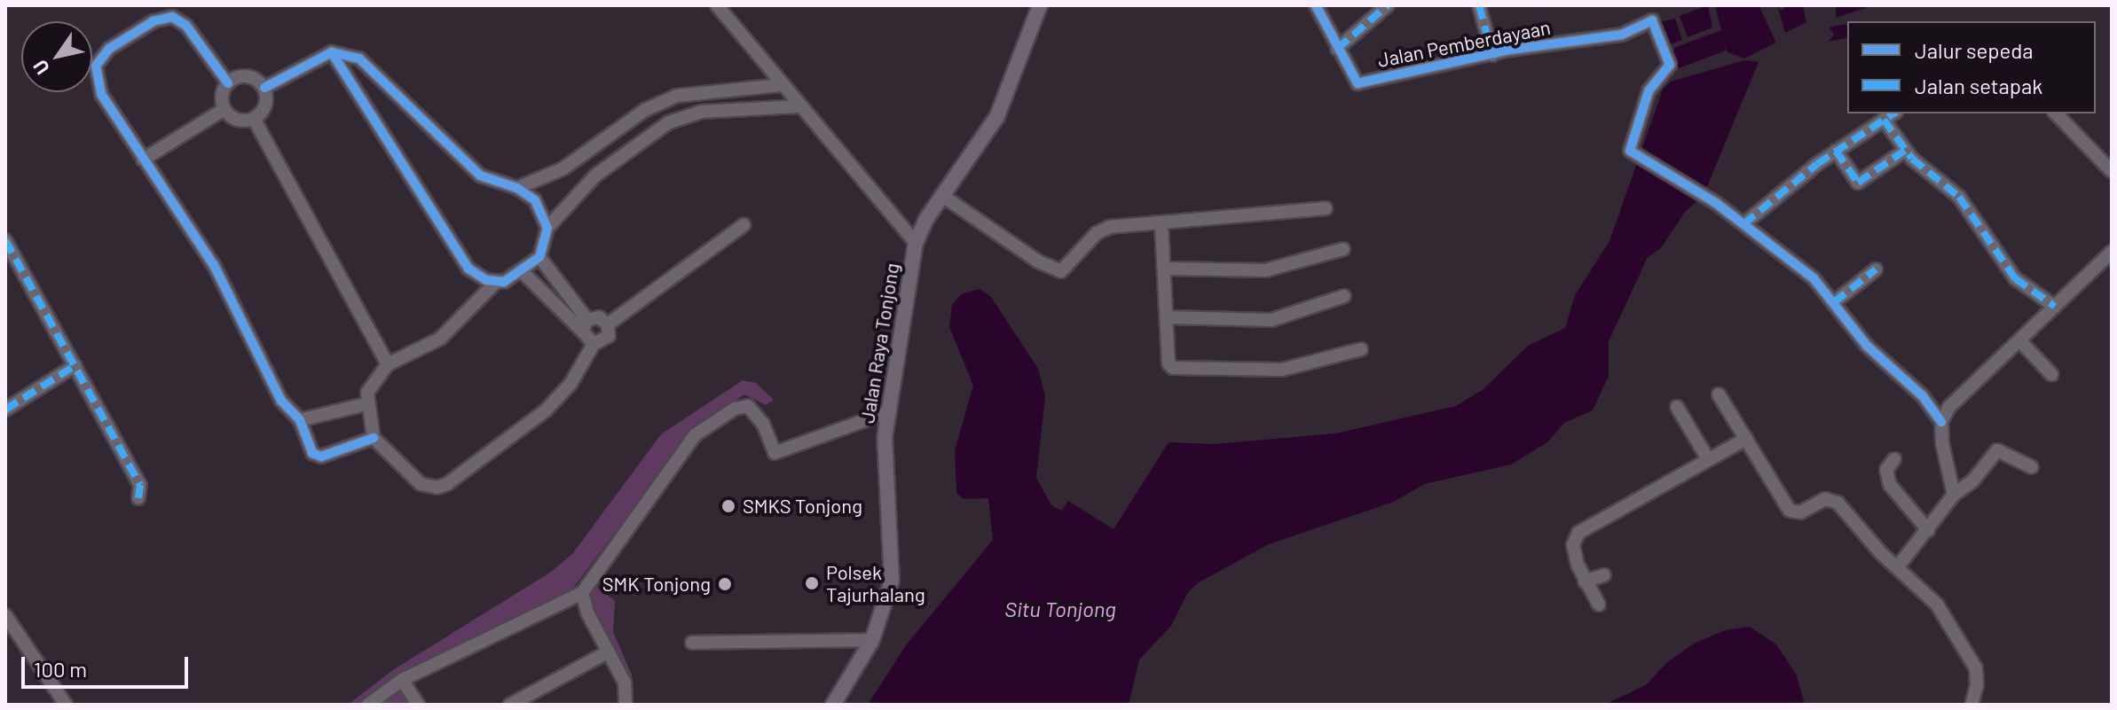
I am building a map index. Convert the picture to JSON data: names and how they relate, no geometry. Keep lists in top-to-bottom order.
{
  "streets": {
    "main road": ["Jalan Raya Tonjong"],
    "street": ["Jalan Pemberdayaan"]
  },
  "water": ["Situ Tonjong"],
  "places": ["SMKS Tonjong", "Polsek Tajurhalang", "SMK Tonjong"],
  "legend": ["Jalur sepeda", "Jalan setapak"],
  "scale_bar": "100 m",
  "north": "bottom left"
}
